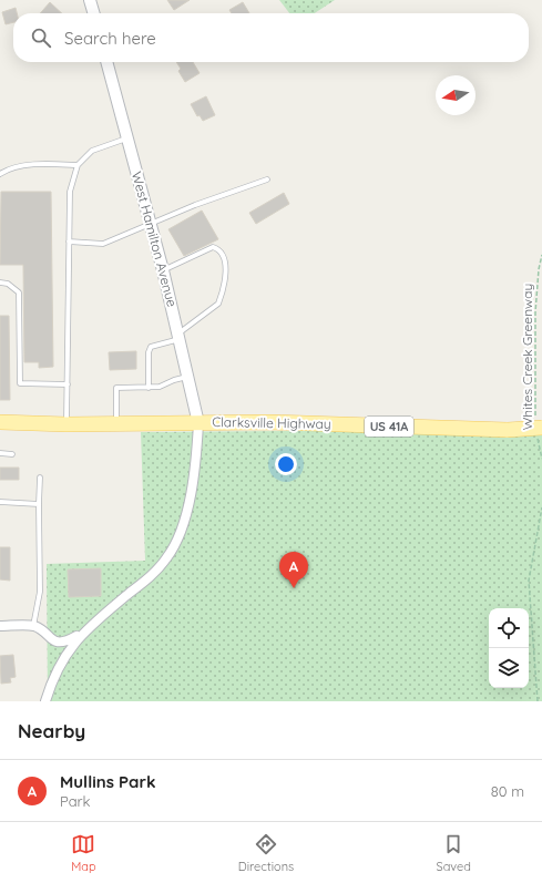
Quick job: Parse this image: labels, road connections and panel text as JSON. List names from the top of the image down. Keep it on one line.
{"streets":{"main road":["Clarksville Highway","US 41A"],"street":["West Hamilton Avenue"],"path":["Whites Creek Greenway"]},"crossings":[["West Hamilton Avenue","Clarksville Highway"],["Whites Creek Greenway","Clarksville Highway"]],"north":"left","page":{"search":"Search here","pins":"A","heading":"Nearby","list":[{"mark":"A","name":"Mullins Park","note":"Park","value":"80 m"}],"nav":["Map","Directions","Saved"]}}
